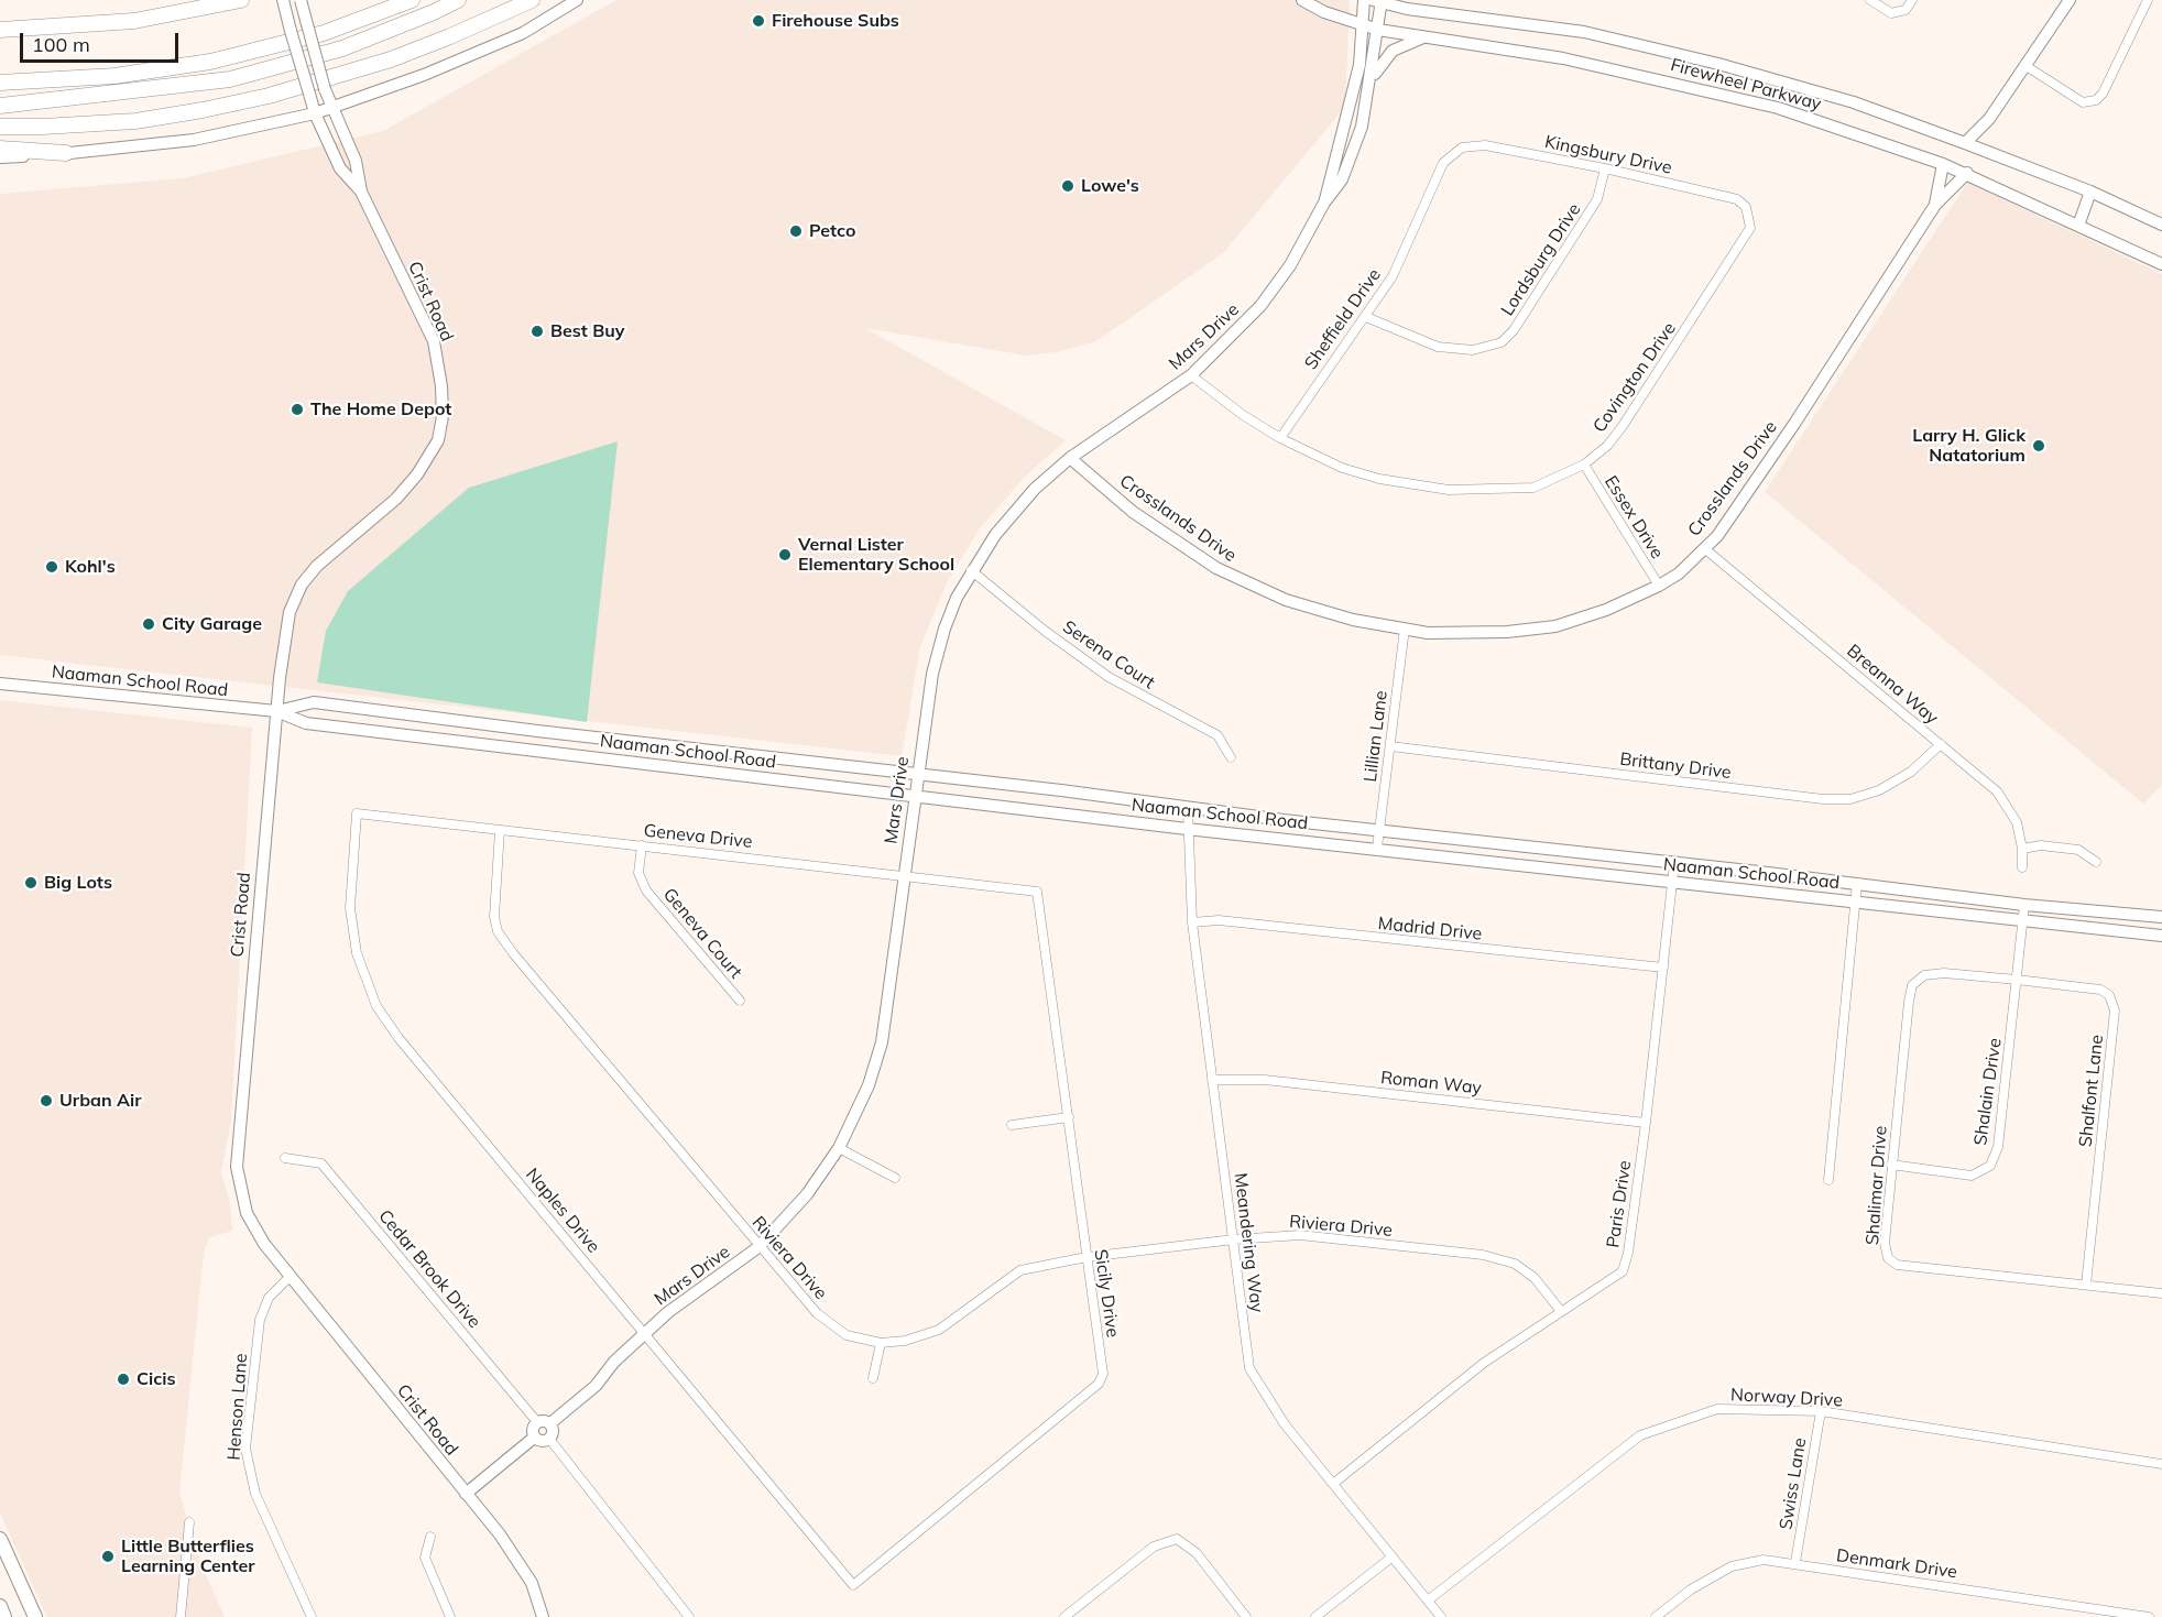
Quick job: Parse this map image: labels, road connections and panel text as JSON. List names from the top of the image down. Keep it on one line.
{"streets":{"main road":["Firewheel Parkway","Crist Road","Mars Drive","Crosslands Drive","Naaman School Road"],"street":["Kingsbury Drive","Lordsburg Drive","Sheffield Drive","Covington Drive","Essex Drive","Serena Court","Breanna Way","Lillian Lane","Brittany Drive","Geneva Drive","Madrid Drive","Geneva Court","Roman Way","Shalfont Lane","Shalain Drive","Shalimar Drive","Paris Drive","Naples Drive","Riviera Drive","Meandering Way","Cedar Brook Drive","Sicily Drive","Norway Drive","Henson Lane","Swiss Lane","Denmark Drive"]},"crossings":[["Firewheel Parkway","Mars Drive"],["Firewheel Parkway","Crosslands Drive"],["Kingsbury Drive","Lordsburg Drive"],["Kingsbury Drive","Sheffield Drive"],["Kingsbury Drive","Covington Drive"],["Lordsburg Drive","Sheffield Drive"],["Crist Road","Naaman School Road"],["Crist Road","Henson Lane"],["Sheffield Drive","Covington Drive"],["Mars Drive","Covington Drive"],["Mars Drive","Crosslands Drive"],["Mars Drive","Serena Court"],["Mars Drive","Naaman School Road"],["Mars Drive","Geneva Drive"],["Mars Drive","Naples Drive"],["Mars Drive","Riviera Drive"],["Mars Drive","Cedar Brook Drive"],["Covington Drive","Essex Drive"],["Crosslands Drive","Essex Drive"],["Crosslands Drive","Breanna Way"],["Crosslands Drive","Lillian Lane"],["Naaman School Road","Lillian Lane"],["Naaman School Road","Shalain Drive"],["Naaman School Road","Paris Drive"],["Naaman School Road","Meandering Way"],["Breanna Way","Brittany Drive"],["Lillian Lane","Brittany Drive"],["Geneva Drive","Geneva Court"],["Geneva Drive","Naples Drive"],["Geneva Drive","Riviera Drive"],["Geneva Drive","Sicily Drive"],["Madrid Drive","Paris Drive"],["Madrid Drive","Meandering Way"],["Roman Way","Paris Drive"],["Roman Way","Meandering Way"],["Shalfont Lane","Shalain Drive"],["Shalfont Lane","Shalimar Drive"],["Shalain Drive","Shalimar Drive"],["Paris Drive","Riviera Drive"],["Paris Drive","Meandering Way"],["Naples Drive","Sicily Drive"],["Riviera Drive","Meandering Way"],["Riviera Drive","Sicily Drive"],["Meandering Way","Norway Drive"],["Norway Drive","Swiss Lane"],["Swiss Lane","Denmark Drive"]],"places":["Firehouse Subs","Lowe's","Petco","Best Buy","The Home Depot","Larry H. Glick Natatorium","Vernal Lister Elementary School","Kohl's","City Garage","Big Lots","Urban Air","Cicis","Little Butterflies Learning Center"],"scale_bar":"100 m"}
